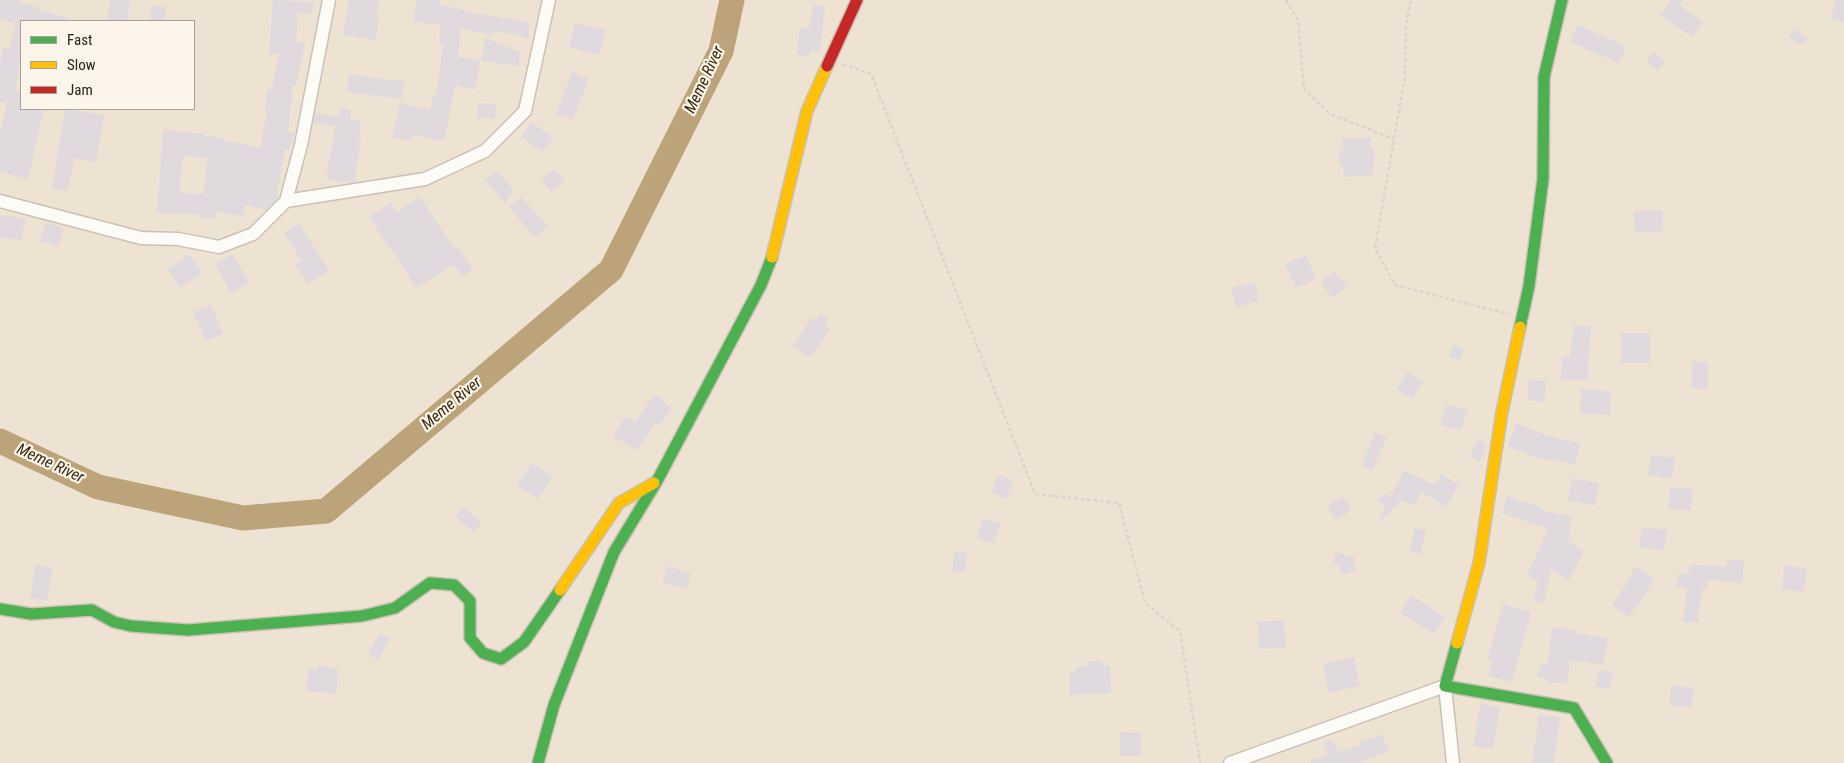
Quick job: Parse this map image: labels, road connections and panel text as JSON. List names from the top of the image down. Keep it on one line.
{"water":["Meme River"],"legend":["Fast","Slow","Jam"]}
